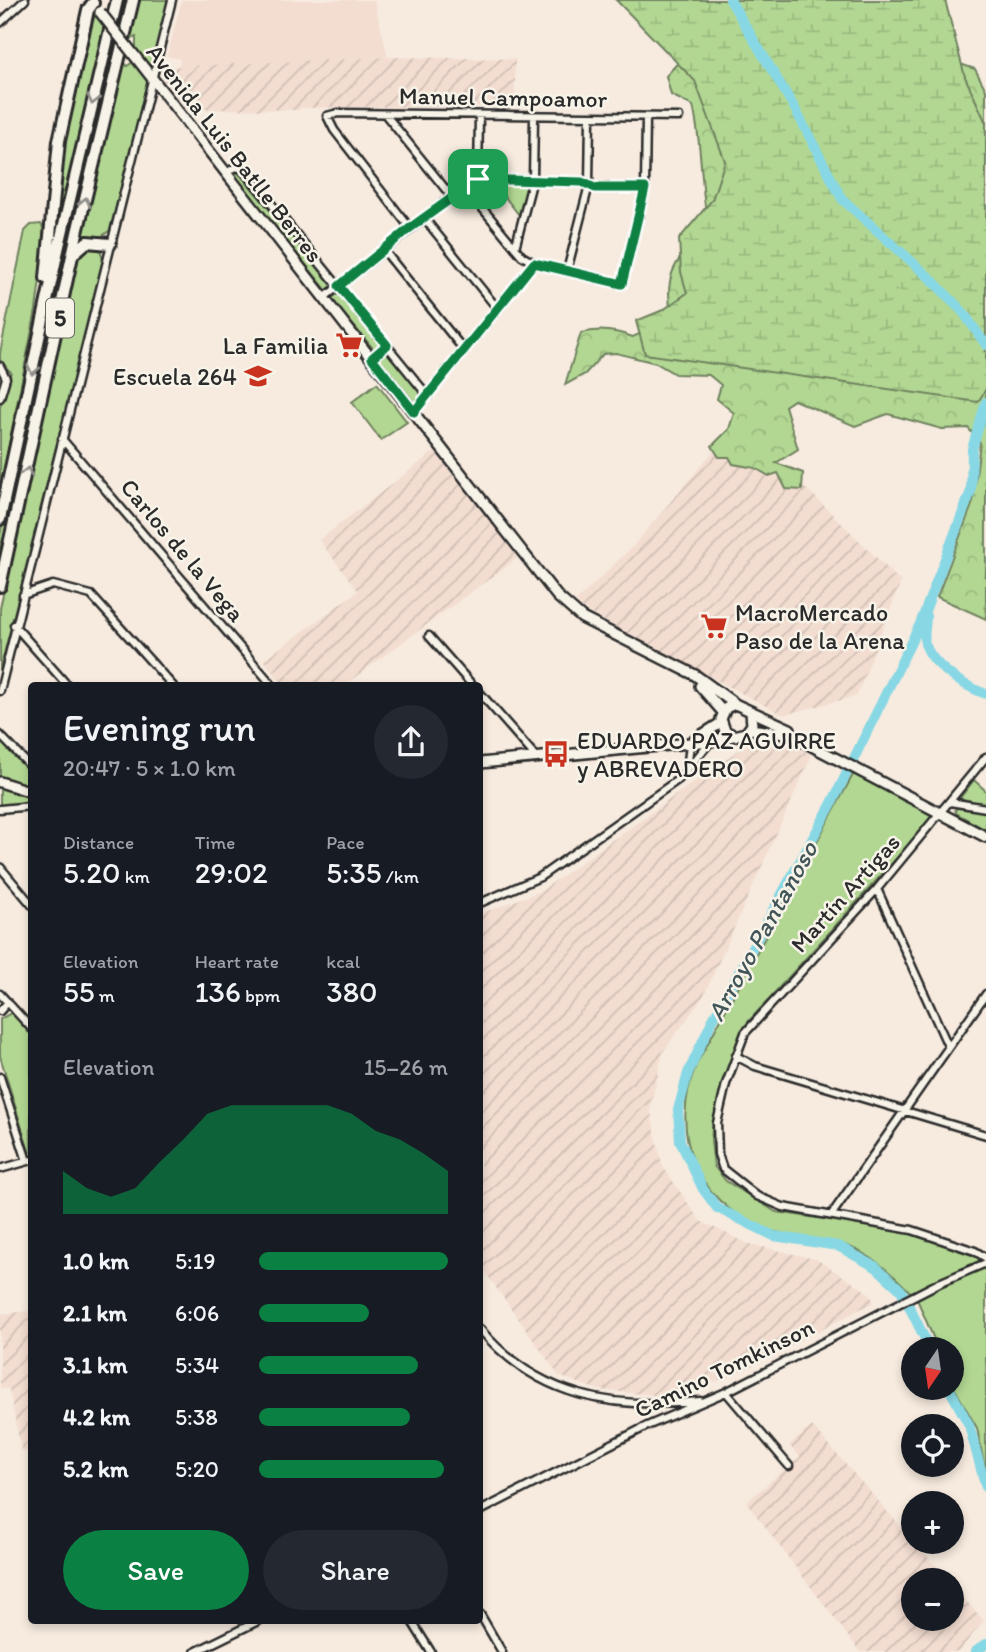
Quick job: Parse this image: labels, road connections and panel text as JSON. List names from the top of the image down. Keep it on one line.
{"streets":{"highway":["5"],"main road":["Avenida Luis Batlle Berres"],"street":["Manuel Campoamor","Carlos de la Vega","Martín Artigas","Camino Tomkinson"]},"crossings":[["Martín Artigas","Camino Tomkinson"]],"water":["Arroyo Pantanoso"],"places":{"supermarket":["La Familia","MacroMercado Paso de la Arena"],"school or university":["Escuela 264"],"bus stop":["EDUARDO PAZ AGUIRRE y ABREVADERO"]},"north":"bottom","page":{"heading":["Evening run","20:47 · 5 × 1.0 km"],"stats":[["Distance","5.20 km"],["Time","29:02"],["Pace","5:35 /km"],["Elevation","55 m"],["Heart rate","136 bpm"],["kcal","380"]],"chart":["Elevation","15–26 m"],"list":[{"name":"1.0 km","note":"5:19"},{"name":"2.1 km","note":"6:06"},{"name":"3.1 km","note":"5:34"},{"name":"4.2 km","note":"5:38"},{"name":"5.2 km","note":"5:20"}],"map_buttons":["+","−"],"buttons":["Save","Share"]}}
